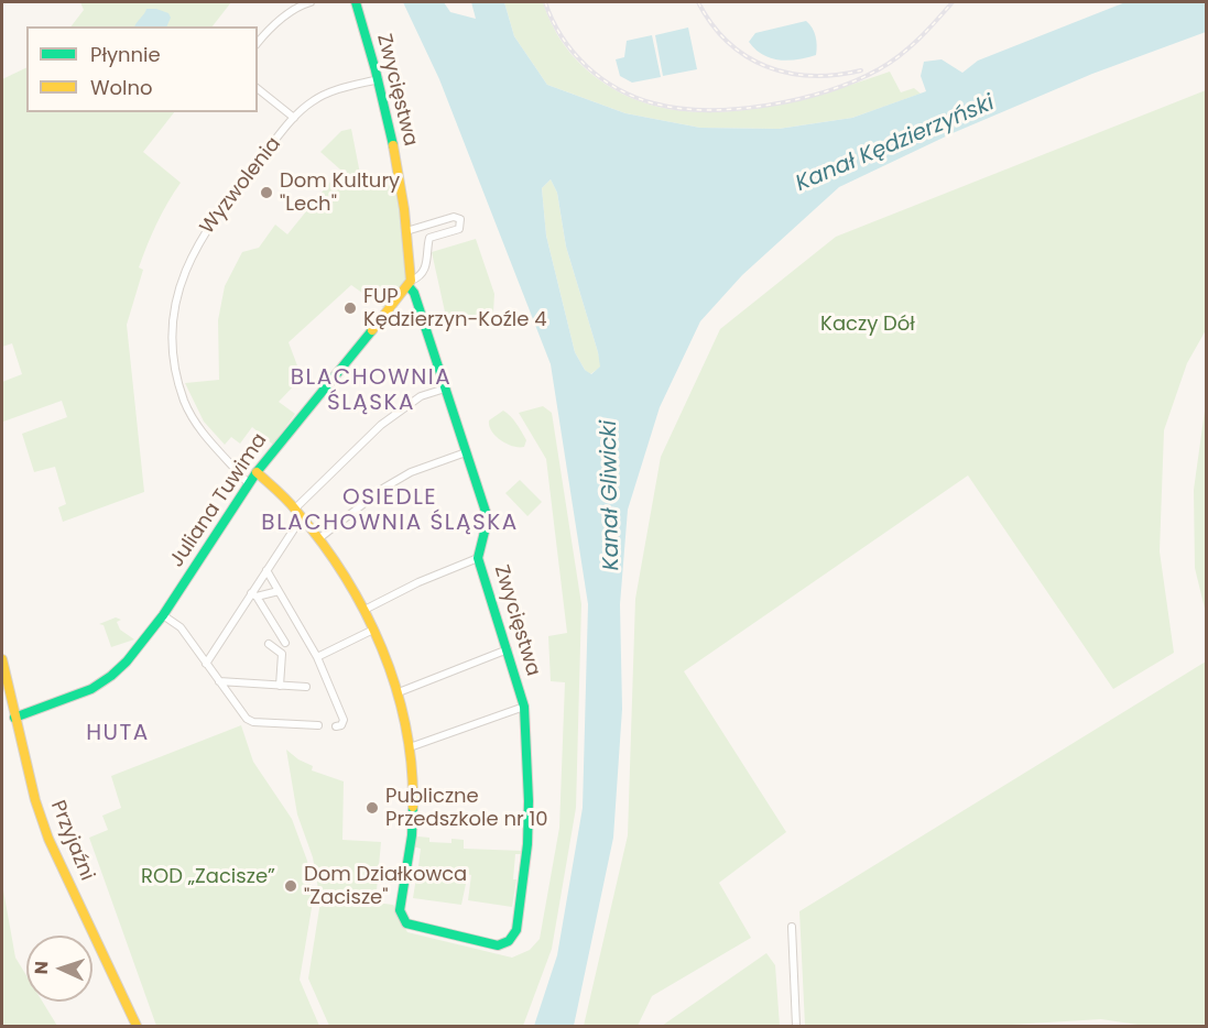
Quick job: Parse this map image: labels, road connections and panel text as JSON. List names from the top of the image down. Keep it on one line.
{"streets":{"street":["Zwycięstwa","Wyzwolenia","Juliana Tuwima","Przyjaźni"]},"crossings":[["Zwycięstwa","Wyzwolenia"],["Zwycięstwa","Juliana Tuwima"],["Wyzwolenia","Juliana Tuwima"],["Juliana Tuwima","Przyjaźni"]],"districts":["BLACHOWNIA ŚLĄSKA","OSIEDLE BLACHOWNIA ŚLĄSKA","HUTA"],"water":["Kanał Kędzierzyński","Kanał Gliwicki"],"parks":["Kaczy Dół","ROD „Zacisze”"],"places":["Dom Kultury \"Lech\"","FUP Kędzierzyn-Koźle 4","Publiczne Przedszkole nr 10","Dom Działkowca \"Zacisze\""],"legend":["Płynnie","Wolno"],"north":"left"}
